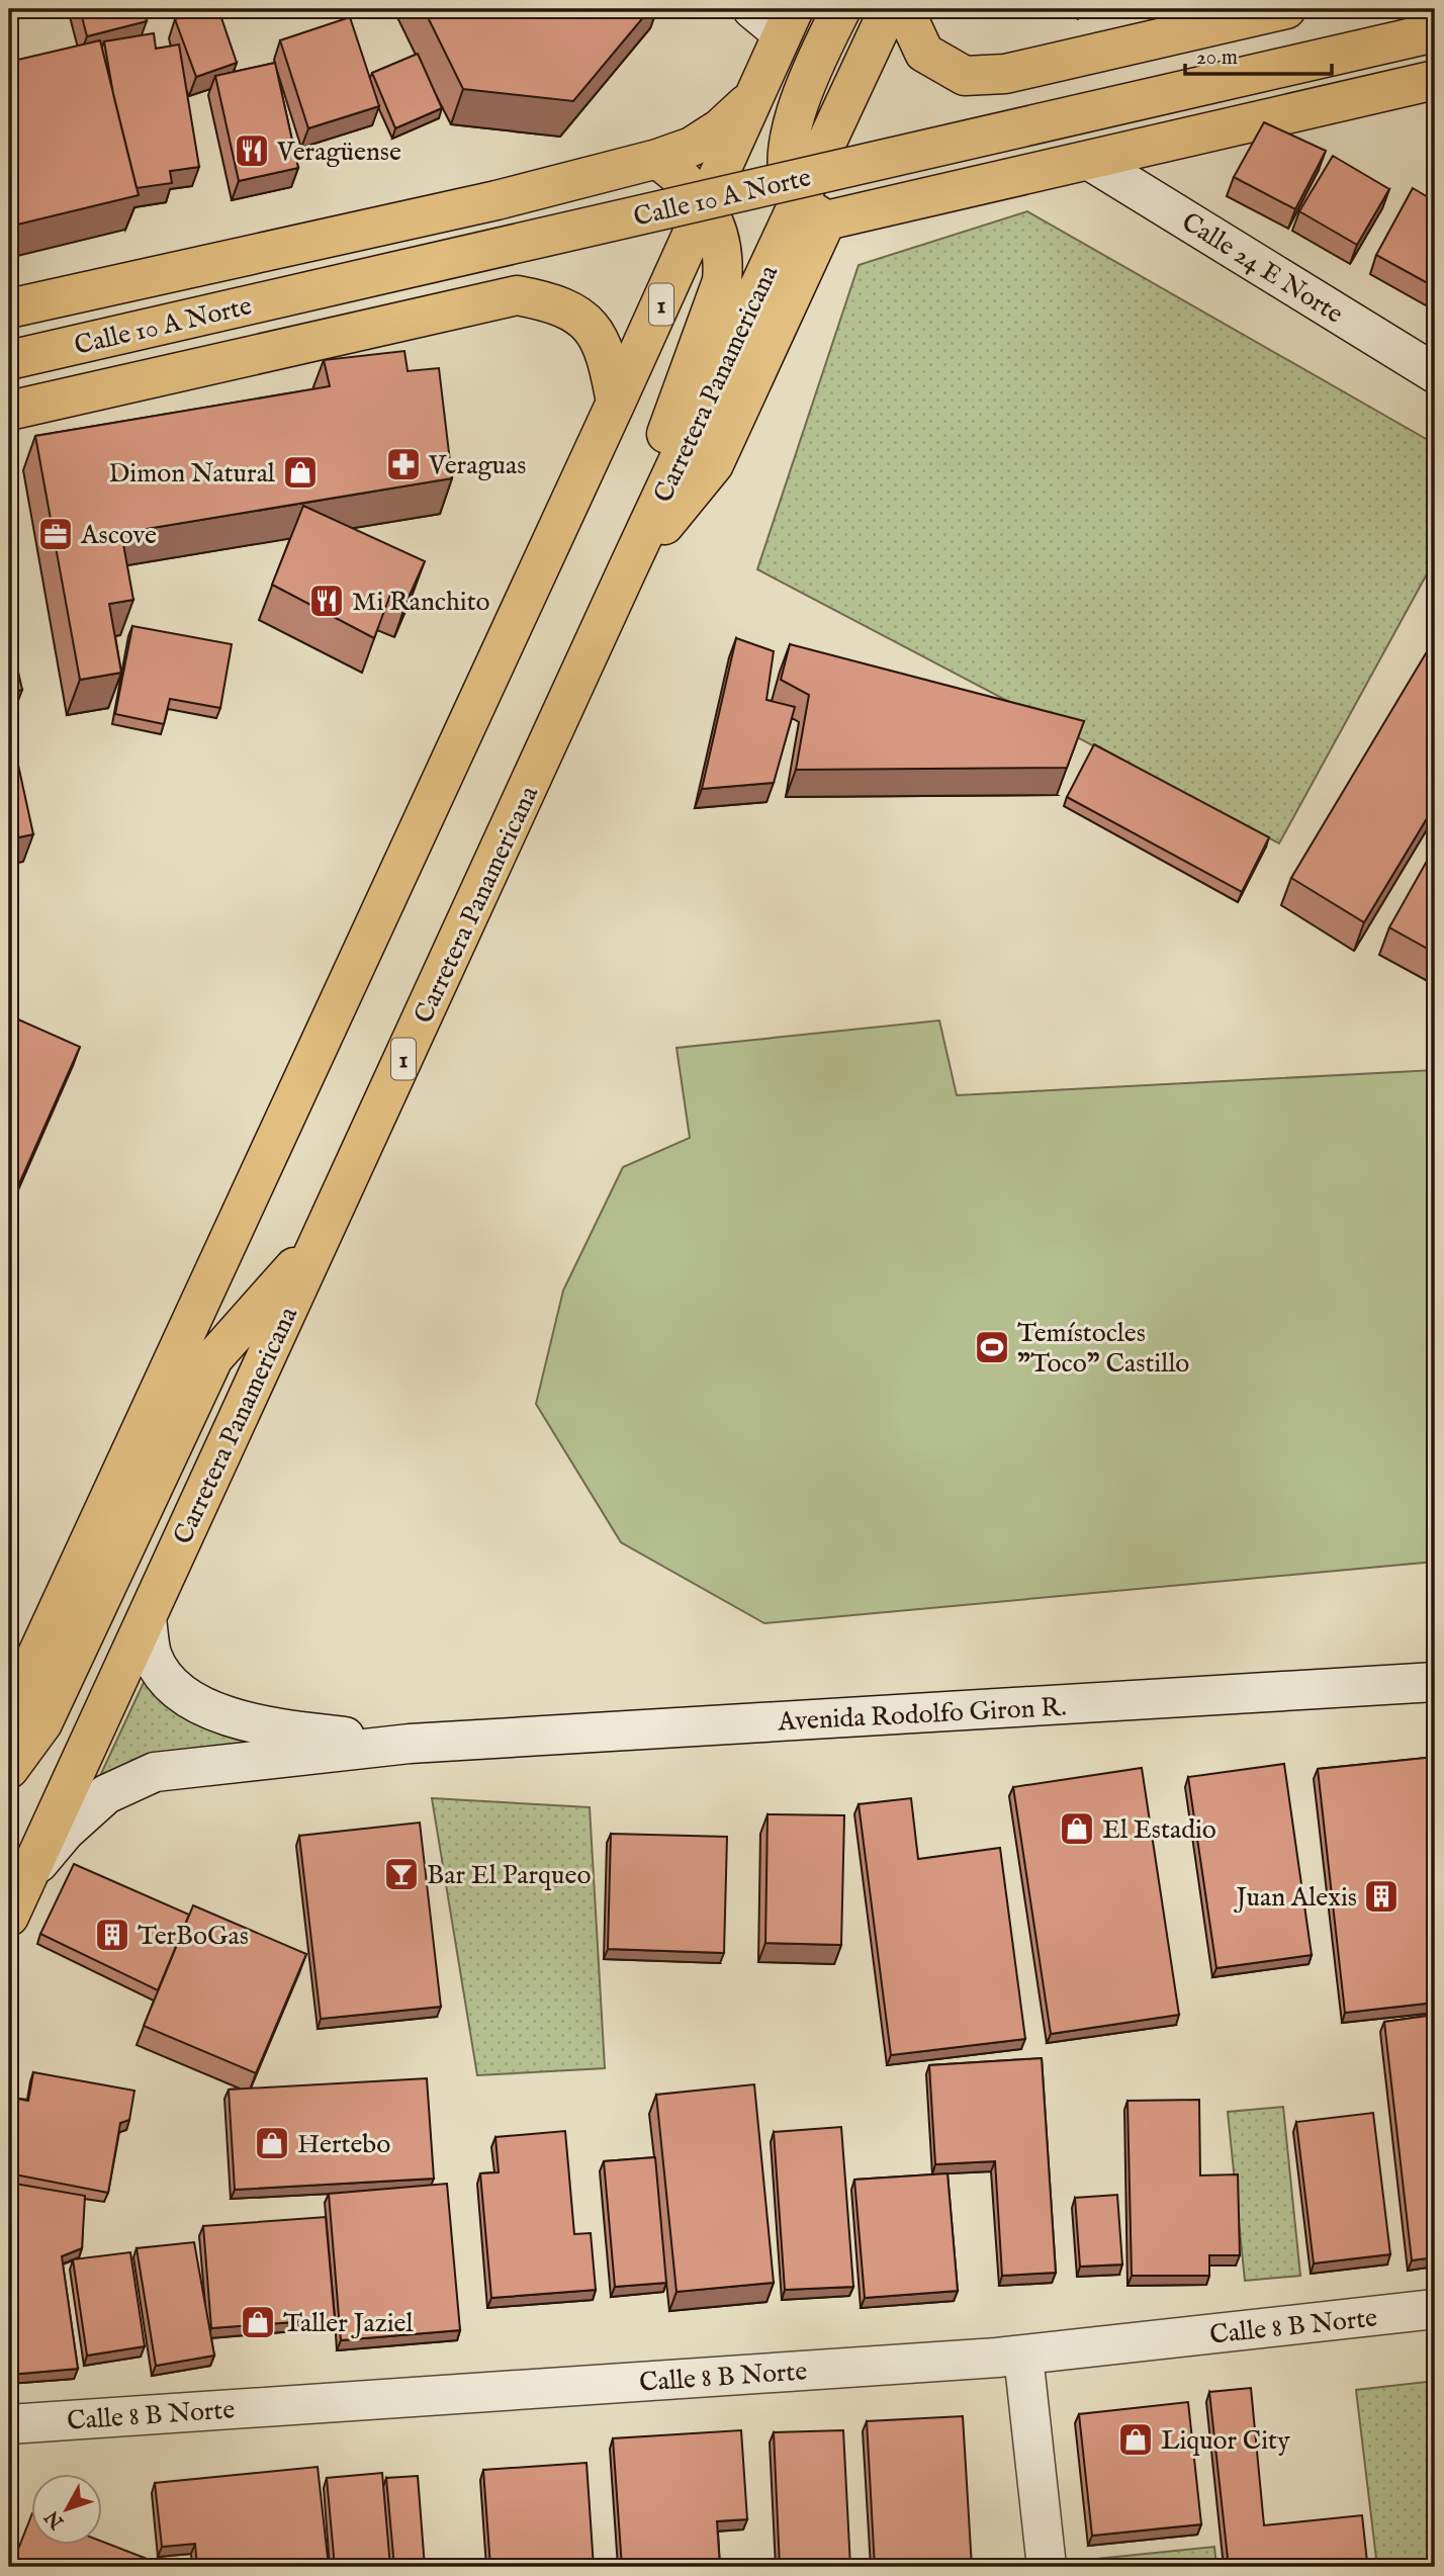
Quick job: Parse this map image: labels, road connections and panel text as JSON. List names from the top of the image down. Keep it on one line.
{"streets":{"main road":["Calle 10 A Norte","1","Carretera Panamericana"],"street":["Calle 24 E Norte","Avenida Rodolfo Giron R.","Calle 8 B Norte"]},"crossings":[["Carretera Panamericana","Avenida Rodolfo Giron R."]],"places":{"restaurant":["Veragüense","Mi Ranchito"],"pharmacy":["Veraguas"],"shop":["Dimon Natural","El Estadio","Hertebo","Taller Jaziel","Liquor City"],"office":["Ascove"],"sports":["Temístocles \"Toco\" Castillo"],"bar":["Bar El Parqueo"],"building":["Juan Alexis","TerBoGas"]},"scale_bar":"20 m","north":"bottom left"}
